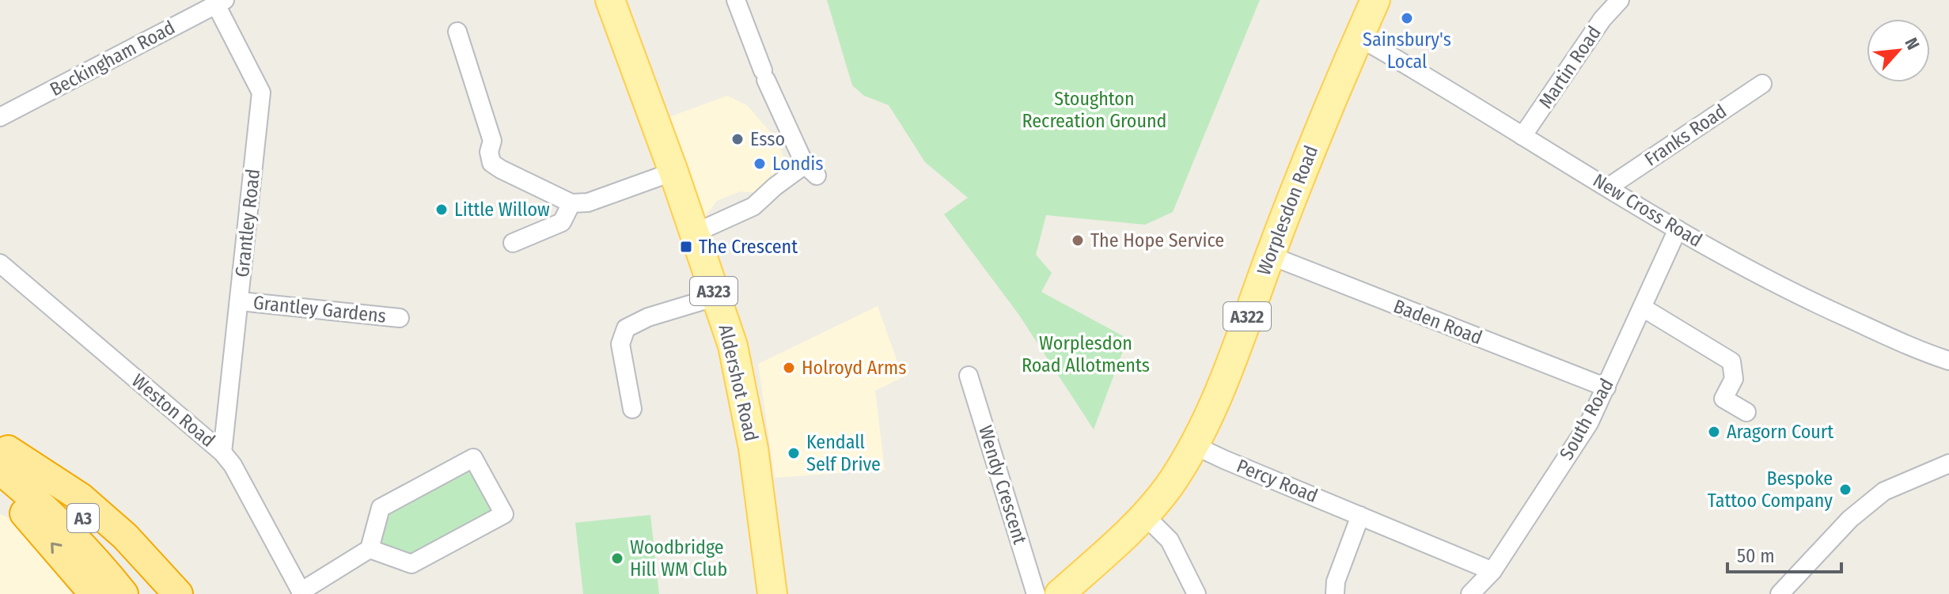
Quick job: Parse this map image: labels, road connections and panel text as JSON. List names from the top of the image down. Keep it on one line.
{"streets":{"highway":["A3"],"main road":["Worplesdon Road","A323","A322","Aldershot Road"],"street":["Beckingham Road","Martin Road","Franks Road","New Cross Road","Grantley Road","Grantley Gardens","Baden Road","Weston Road","South Road","Percy Road","Wendy Crescent"]},"crossings":[["Beckingham Road","Grantley Road"],["Martin Road","New Cross Road"],["Franks Road","New Cross Road"],["Worplesdon Road","New Cross Road"],["Worplesdon Road","Baden Road"],["Worplesdon Road","Percy Road"],["New Cross Road","South Road"],["Grantley Road","Grantley Gardens"],["Grantley Road","Weston Road"],["Baden Road","South Road"],["South Road","Percy Road"]],"parks":["Stoughton Recreation Ground","Worplesdon Road Allotments"],"places":{"other":["Sainsbury's Local","Esso","Londis","Little Willow","The Hope Service","Holroyd Arms","Aragorn Court","Kendall Self Drive","Bespoke Tattoo Company","Woodbridge Hill WM Club"],"transit":["The Crescent"]},"scale_bar":"50 m","north":"top right"}
